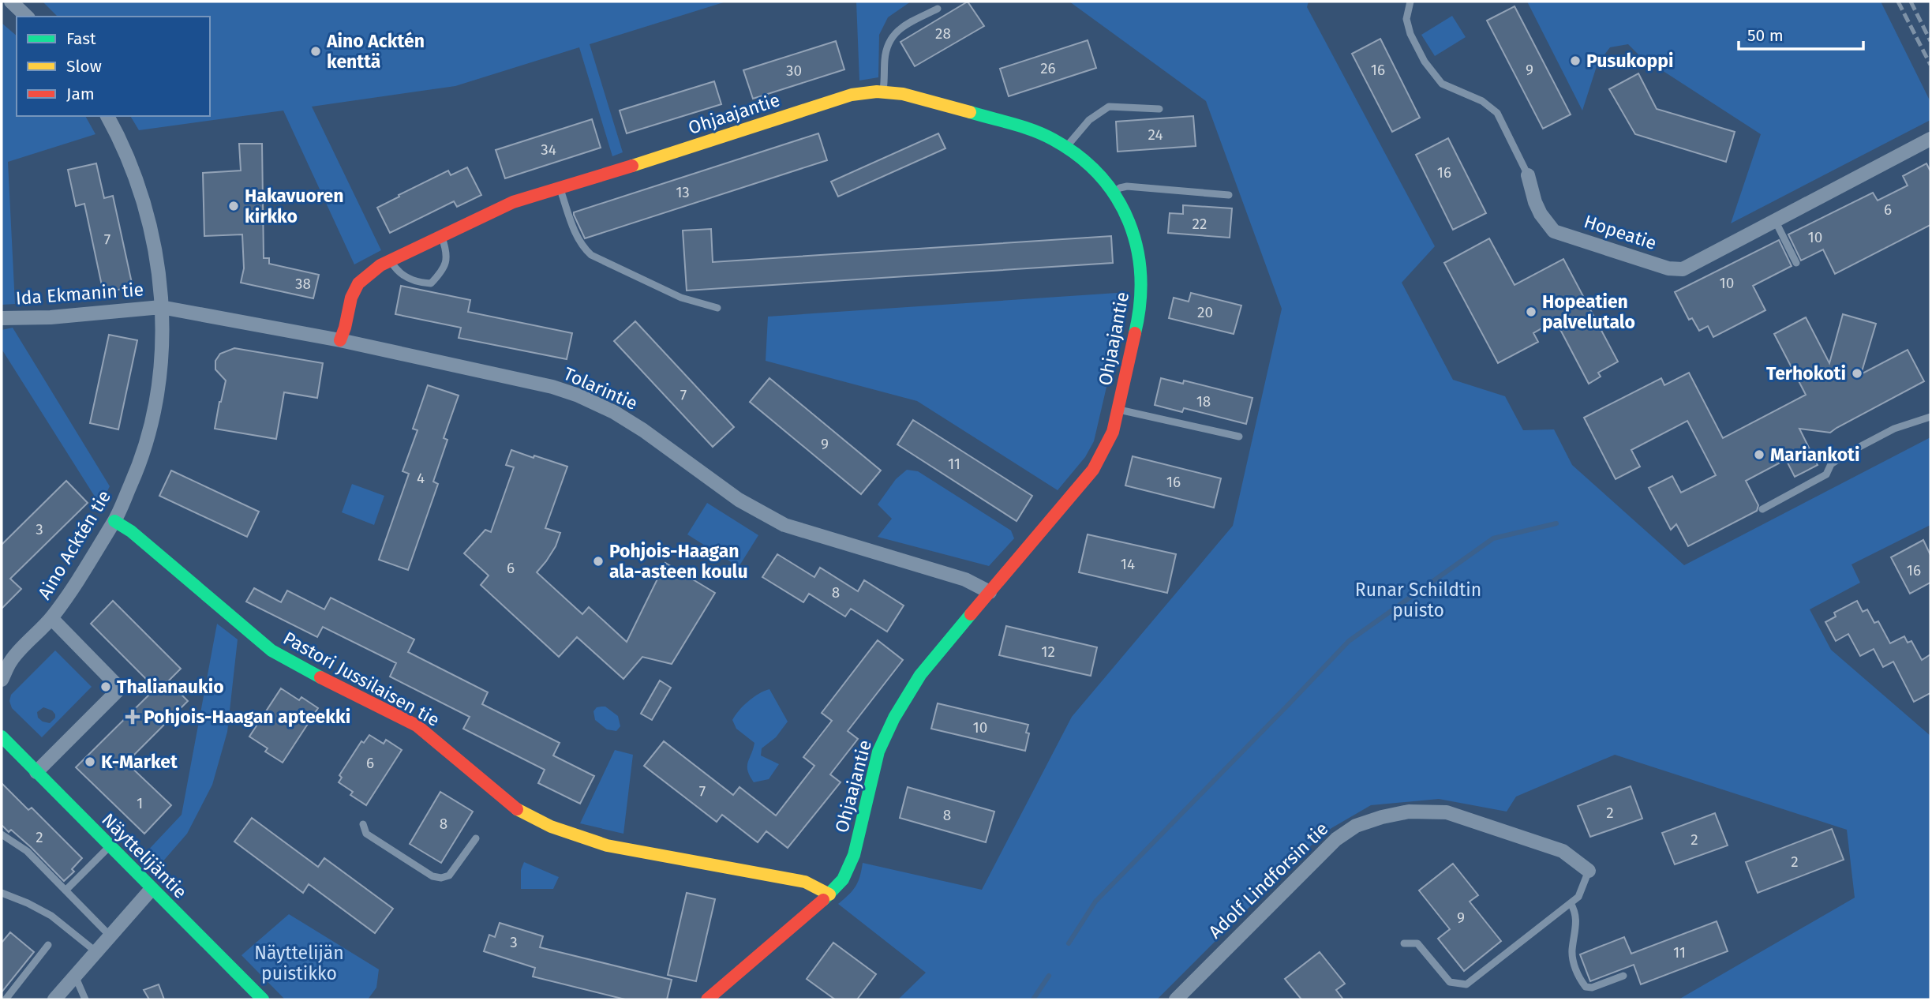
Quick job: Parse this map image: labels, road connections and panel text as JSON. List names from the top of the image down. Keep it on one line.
{"streets":{"street":["Ohjaajantie","Hopeatie","Ida Ekmanin tie","Tolarintie","Aino Acktén tie","Pastori Jussilaisen tie","Näyttelijäntie","Adolf Lindforsin tie"]},"crossings":[["Ohjaajantie","Tolarintie"],["Ohjaajantie","Pastori Jussilaisen tie"],["Ida Ekmanin tie","Tolarintie"],["Ida Ekmanin tie","Aino Acktén tie"],["Tolarintie","Aino Acktén tie"],["Aino Acktén tie","Pastori Jussilaisen tie"]],"parks":["Runar Schildtin puisto","Näyttelijän puistikko"],"places":{"other":["Aino Acktén kenttä","Pusukoppi","Hakavuoren kirkko","Hopeatien palvelutalo","Terhokoti","Mariankoti","Pohjois-Haagan ala-asteen koulu","Thalianaukio","K-Market"],"health":["Pohjois-Haagan apteekki"]},"house_numbers":["28","26","16","9","30","24","34","16","13","6","22","10","7","10","38","20","7","18","9","11","4","16","3","14","6","16","8","12","10","6","7","1","2","8","8","2","2","2","9","3","11"],"legend":["Fast","Slow","Jam"],"scale_bar":"50 m"}
